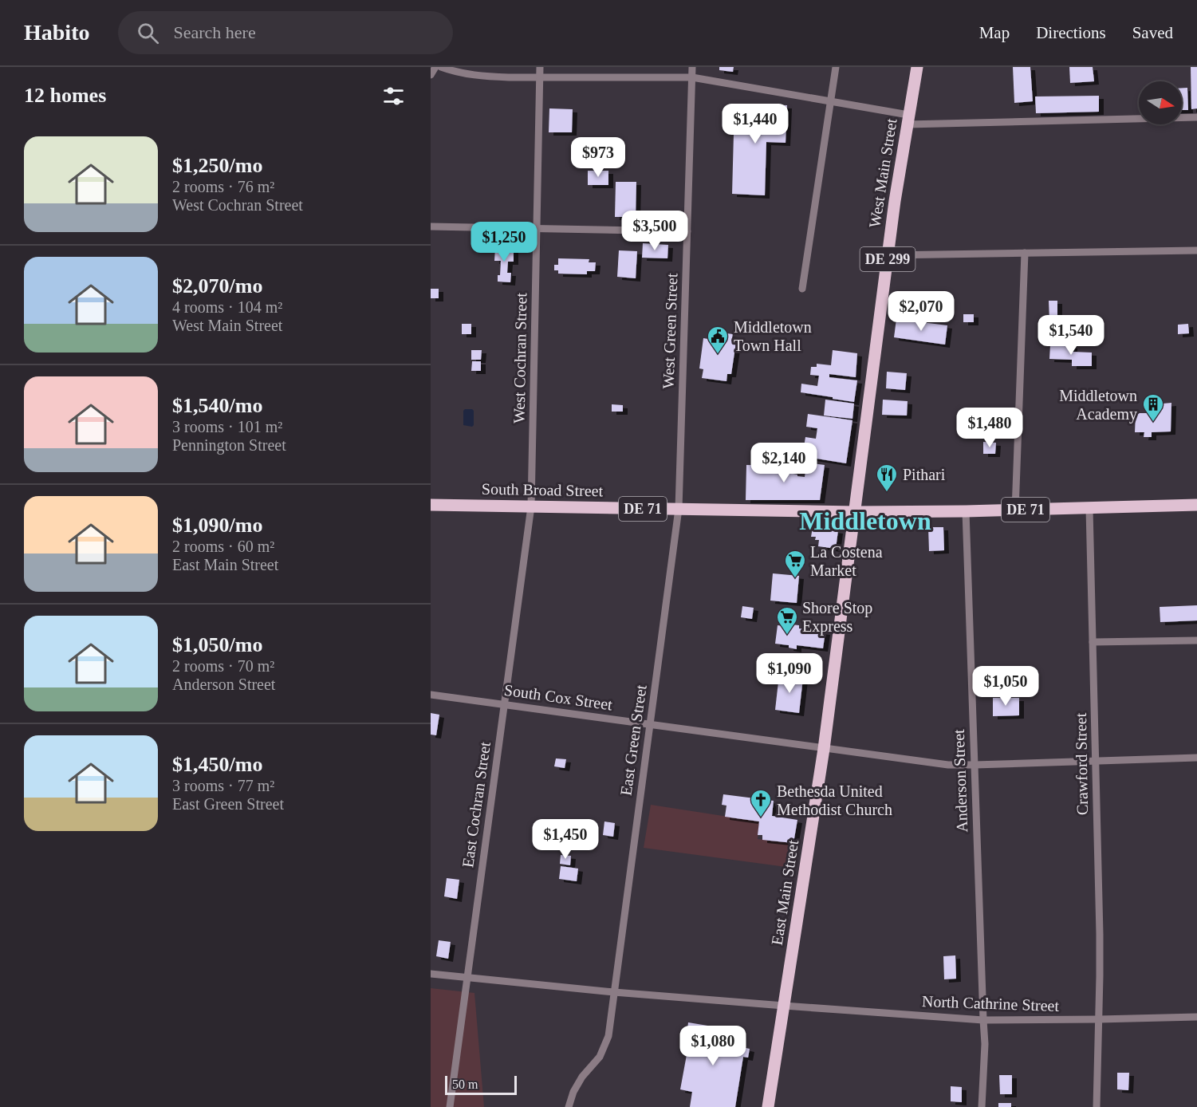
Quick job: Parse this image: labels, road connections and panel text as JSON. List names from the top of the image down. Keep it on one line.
{"streets":{"main road":["West Main Street","DE 299","South Broad Street","DE 71","East Main Street"],"street":["West Green Street","West Cochran Street","South Cox Street","East Green Street","Crawford Street","Anderson Street","East Cochran Street","North Cathrine Street"]},"crossings":[["West Main Street","South Broad Street"],["West Main Street","DE 71"],["West Main Street","East Main Street"],["West Green Street","South Broad Street"],["West Green Street","East Green Street"],["West Cochran Street","South Broad Street"],["West Cochran Street","East Cochran Street"],["South Broad Street","DE 71"],["South Broad Street","East Green Street"],["South Broad Street","East Cochran Street"],["South Broad Street","East Main Street"],["DE 71","Crawford Street"],["DE 71","Anderson Street"],["DE 71","East Main Street"],["South Cox Street","East Green Street"],["South Cox Street","Crawford Street"],["South Cox Street","Anderson Street"],["South Cox Street","East Cochran Street"],["South Cox Street","East Main Street"],["East Green Street","North Cathrine Street"],["Crawford Street","North Cathrine Street"],["Anderson Street","North Cathrine Street"],["East Cochran Street","North Cathrine Street"],["East Main Street","North Cathrine Street"]],"districts":["Middletown"],"places":{"public building":["Middletown Town Hall"],"building":["Middletown Academy"],"restaurant":["Pithari"],"supermarket":["La Costena Market","Shore Stop Express"],"church":["Bethesda United Methodist Church"]},"scale_bar":"50 m","north":"right","page":{"header":"Habito","search":"Search here","nav":["Map","Directions","Saved"],"heading":"12 homes","price":["$1,440","$973","$3,500","$1,250","$2,070","$1,540","$1,480","$2,140","$1,090","$1,050","$1,450","$1,080"],"list":[{"name":"$1,250/mo","note":"2 rooms · 76 m² · West Cochran Street"},{"name":"$2,070/mo","note":"4 rooms · 104 m² · West Main Street"},{"name":"$1,540/mo","note":"3 rooms · 101 m² · Pennington Street"},{"name":"$1,090/mo","note":"2 rooms · 60 m² · East Main Street"},{"name":"$1,050/mo","note":"2 rooms · 70 m² · Anderson Street"},{"name":"$1,450/mo","note":"3 rooms · 77 m² · East Green Street"}],"scale":"50 m"}}
